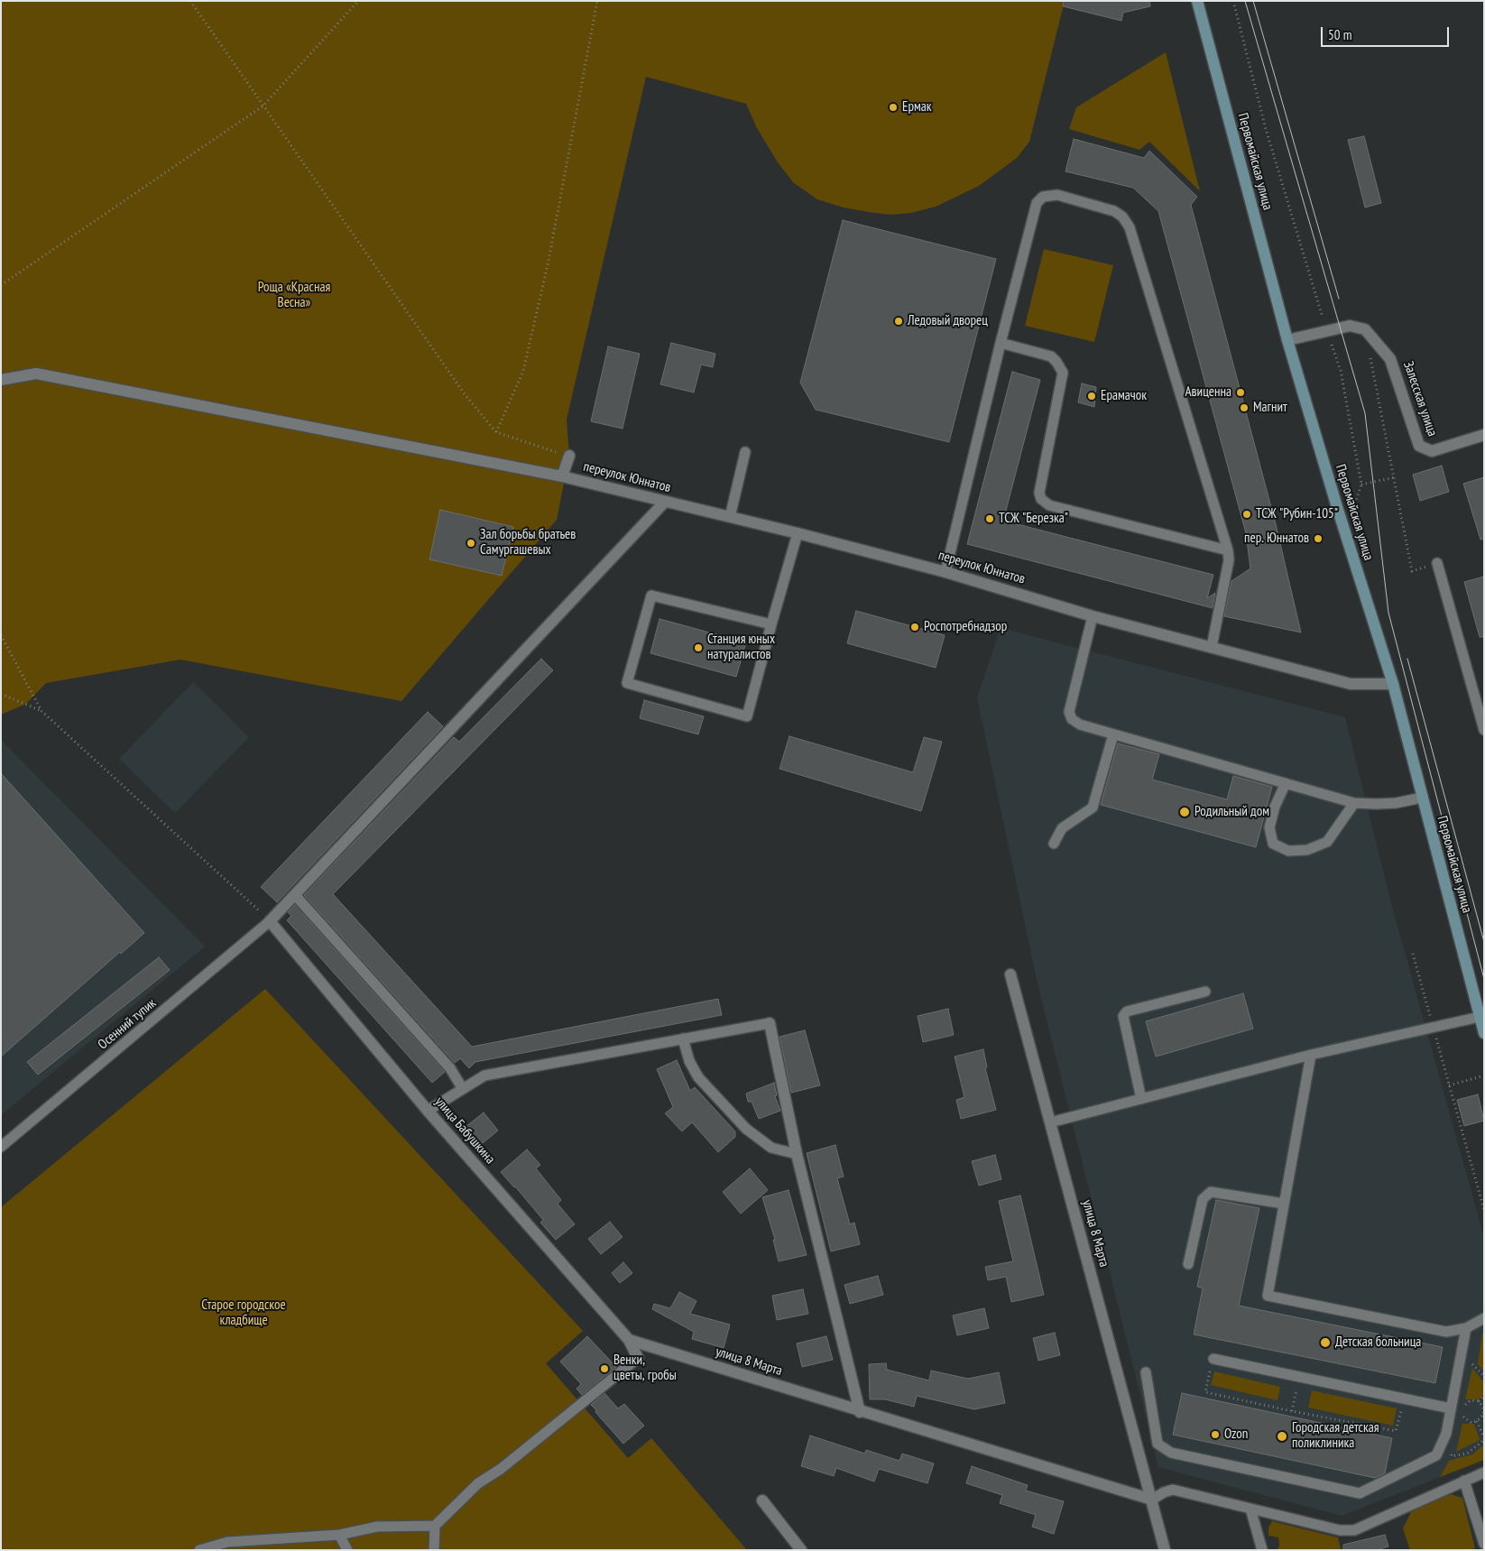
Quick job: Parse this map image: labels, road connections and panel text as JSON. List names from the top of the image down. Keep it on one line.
{"streets":{"main road":["Первомайская улица"],"street":["Залесская улица","переулок Юннатов","улица Бабушкина","улица 8 Марта"],"lane":["Осенний тупик"]},"crossings":[["Первомайская улица","Залесская улица"],["Первомайская улица","переулок Юннатов"],["Осенний тупик","улица Бабушкина"],["улица Бабушкина","улица 8 Марта"]],"parks":["Роща «Красная Весна»","Старое городское кладбище"],"places":["Ермак","Ледовый дворец","Авиценна","Ерамачок","Магнит","ТСЖ \"Рубин-105\"","ТСЖ \"Березка\"","пер. Юннатов","Зал борьбы братьев Самургашевых","Роспотребнадзор","Станция юных натуралистов","Родильный дом","Детская больница","Венки, цветы, гробы","Ozon","Городская детская поликлиника"],"scale_bar":"50 m"}
